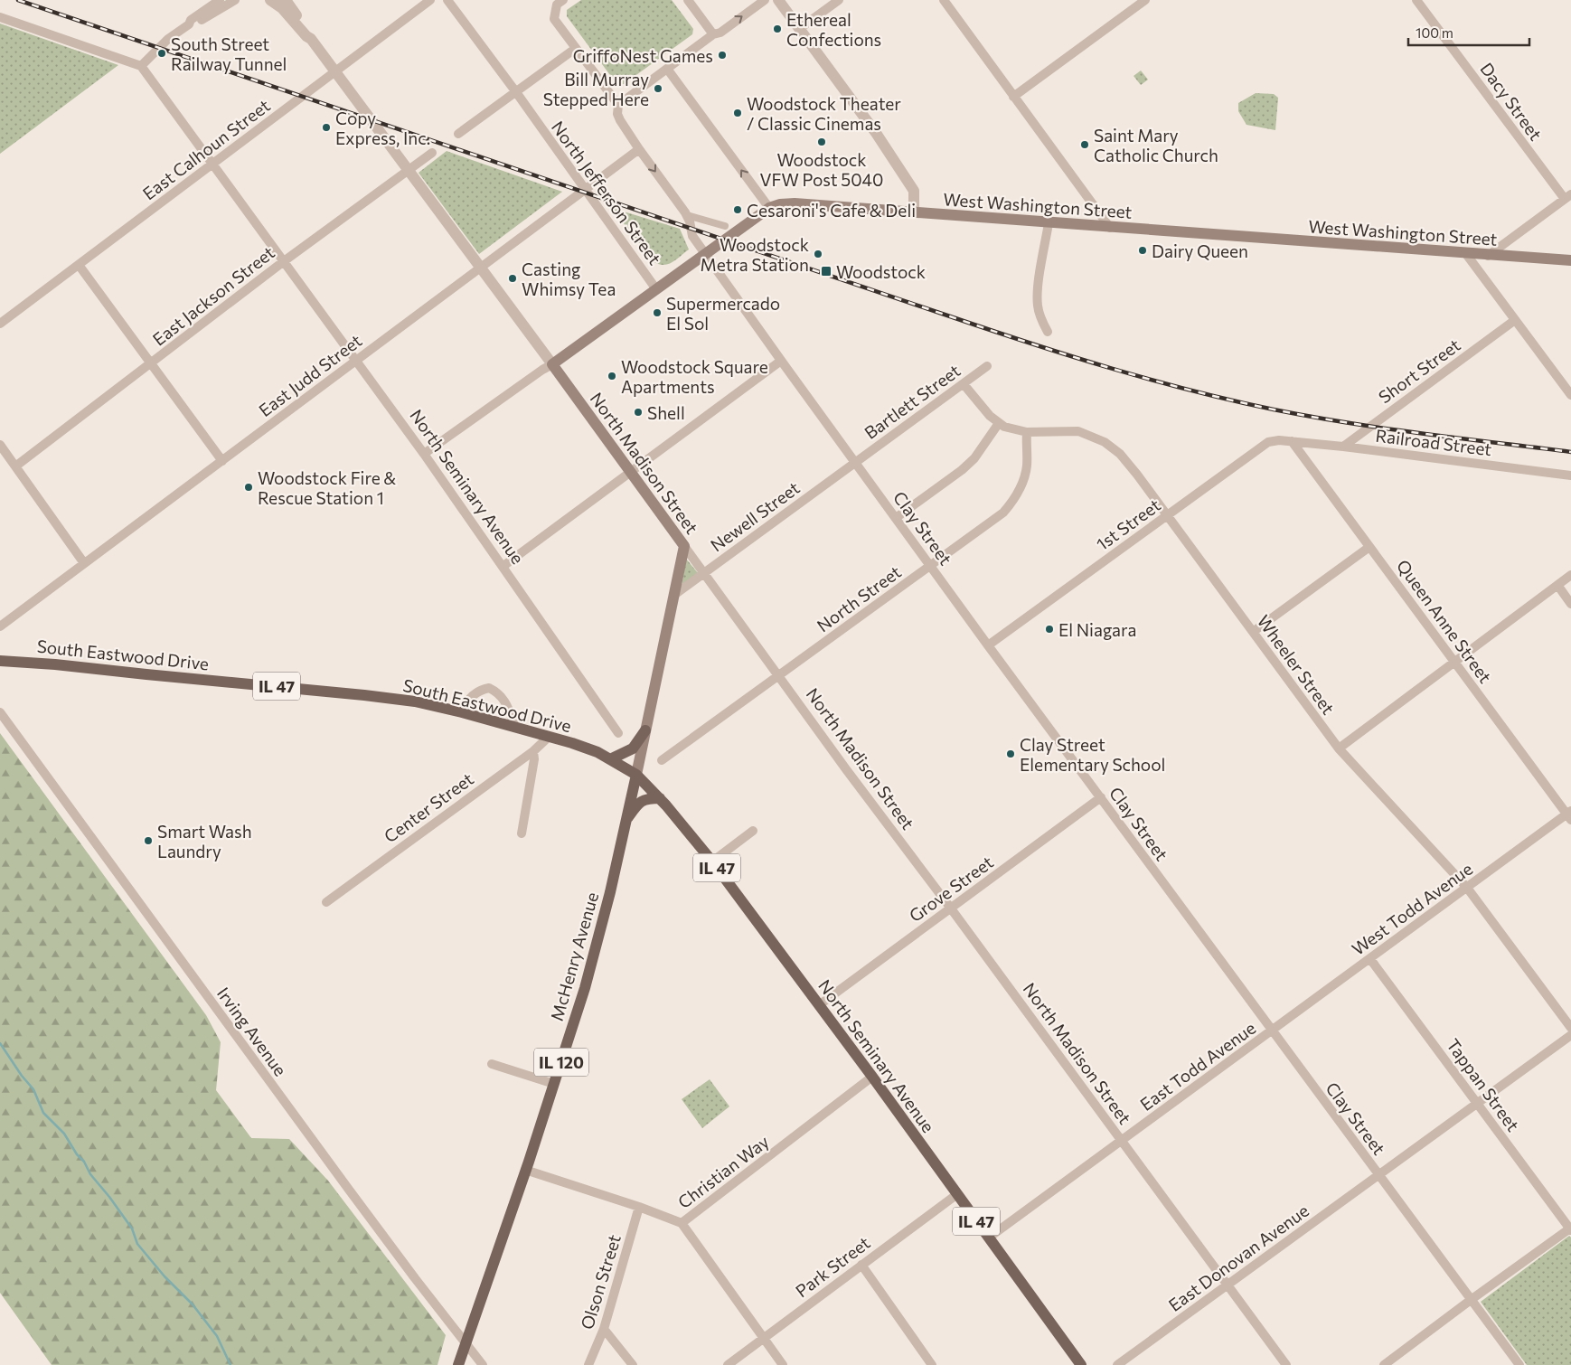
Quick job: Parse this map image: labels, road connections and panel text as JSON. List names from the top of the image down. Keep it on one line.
{"streets":{"main road":["West Washington Street","North Madison Street","North Seminary Avenue","South Eastwood Drive","IL 47","McHenry Avenue","IL 120"],"street":["Dacy Street","East Calhoun Street","North Jefferson Street","East Jackson Street","Short Street","East Judd Street","Bartlett Street","Railroad Street","Newell Street","1st Street","Clay Street","North Street","Queen Anne Street","Wheeler Street","Center Street","Grove Street","West Todd Avenue","Irving Avenue","East Todd Avenue","Tappan Street","Christian Way","East Donovan Avenue","Park Street","Olson Street"]},"crossings":[["East Calhoun Street","North Madison Street"],["East Calhoun Street","North Seminary Avenue"],["North Jefferson Street","West Washington Street"],["North Jefferson Street","East Judd Street"],["West Washington Street","North Madison Street"],["West Washington Street","Clay Street"],["East Jackson Street","North Madison Street"],["East Jackson Street","North Seminary Avenue"],["Short Street","Railroad Street"],["East Judd Street","North Madison Street"],["East Judd Street","North Seminary Avenue"],["Bartlett Street","Newell Street"],["Bartlett Street","Clay Street"],["Bartlett Street","Wheeler Street"],["Railroad Street","1st Street"],["Railroad Street","Queen Anne Street"],["North Madison Street","Newell Street"],["North Madison Street","North Street"],["North Madison Street","Grove Street"],["North Madison Street","McHenry Avenue"],["North Madison Street","East Todd Avenue"],["North Madison Street","East Donovan Avenue"],["North Seminary Avenue","South Eastwood Drive"],["North Seminary Avenue","Grove Street"],["North Seminary Avenue","McHenry Avenue"],["North Seminary Avenue","East Todd Avenue"],["North Seminary Avenue","Christian Way"],["North Seminary Avenue","Park Street"],["Newell Street","Clay Street"],["Newell Street","McHenry Avenue"],["1st Street","Clay Street"],["1st Street","Queen Anne Street"],["1st Street","Wheeler Street"],["Clay Street","North Street"],["Clay Street","Grove Street"],["Clay Street","West Todd Avenue"],["Clay Street","East Todd Avenue"],["Clay Street","East Donovan Avenue"],["North Street","Wheeler Street"],["Queen Anne Street","West Todd Avenue"],["South Eastwood Drive","Center Street"],["South Eastwood Drive","McHenry Avenue"],["Wheeler Street","West Todd Avenue"],["West Todd Avenue","East Todd Avenue"],["West Todd Avenue","Tappan Street"],["McHenry Avenue","Irving Avenue"],["McHenry Avenue","Christian Way"],["Tappan Street","East Donovan Avenue"],["Christian Way","Olson Street"]],"places":{"other":["Ethereal Confections","South Street Railway Tunnel","GriffoNest Games","Bill Murray Stepped Here","Woodstock Theater / Classic Cinemas","Copy Express, Inc.","Woodstock VFW Post 5040","Saint Mary Catholic Church","Cesaroni's Cafe & Deli","Dairy Queen","Woodstock Metra Station","Casting Whimsy Tea","Supermercado El Sol","Woodstock Square Apartments","Shell","Woodstock Fire & Rescue Station 1","El Niagara","Clay Street Elementary School","Smart Wash Laundry"],"transit":["Woodstock"]},"scale_bar":"100 m"}
